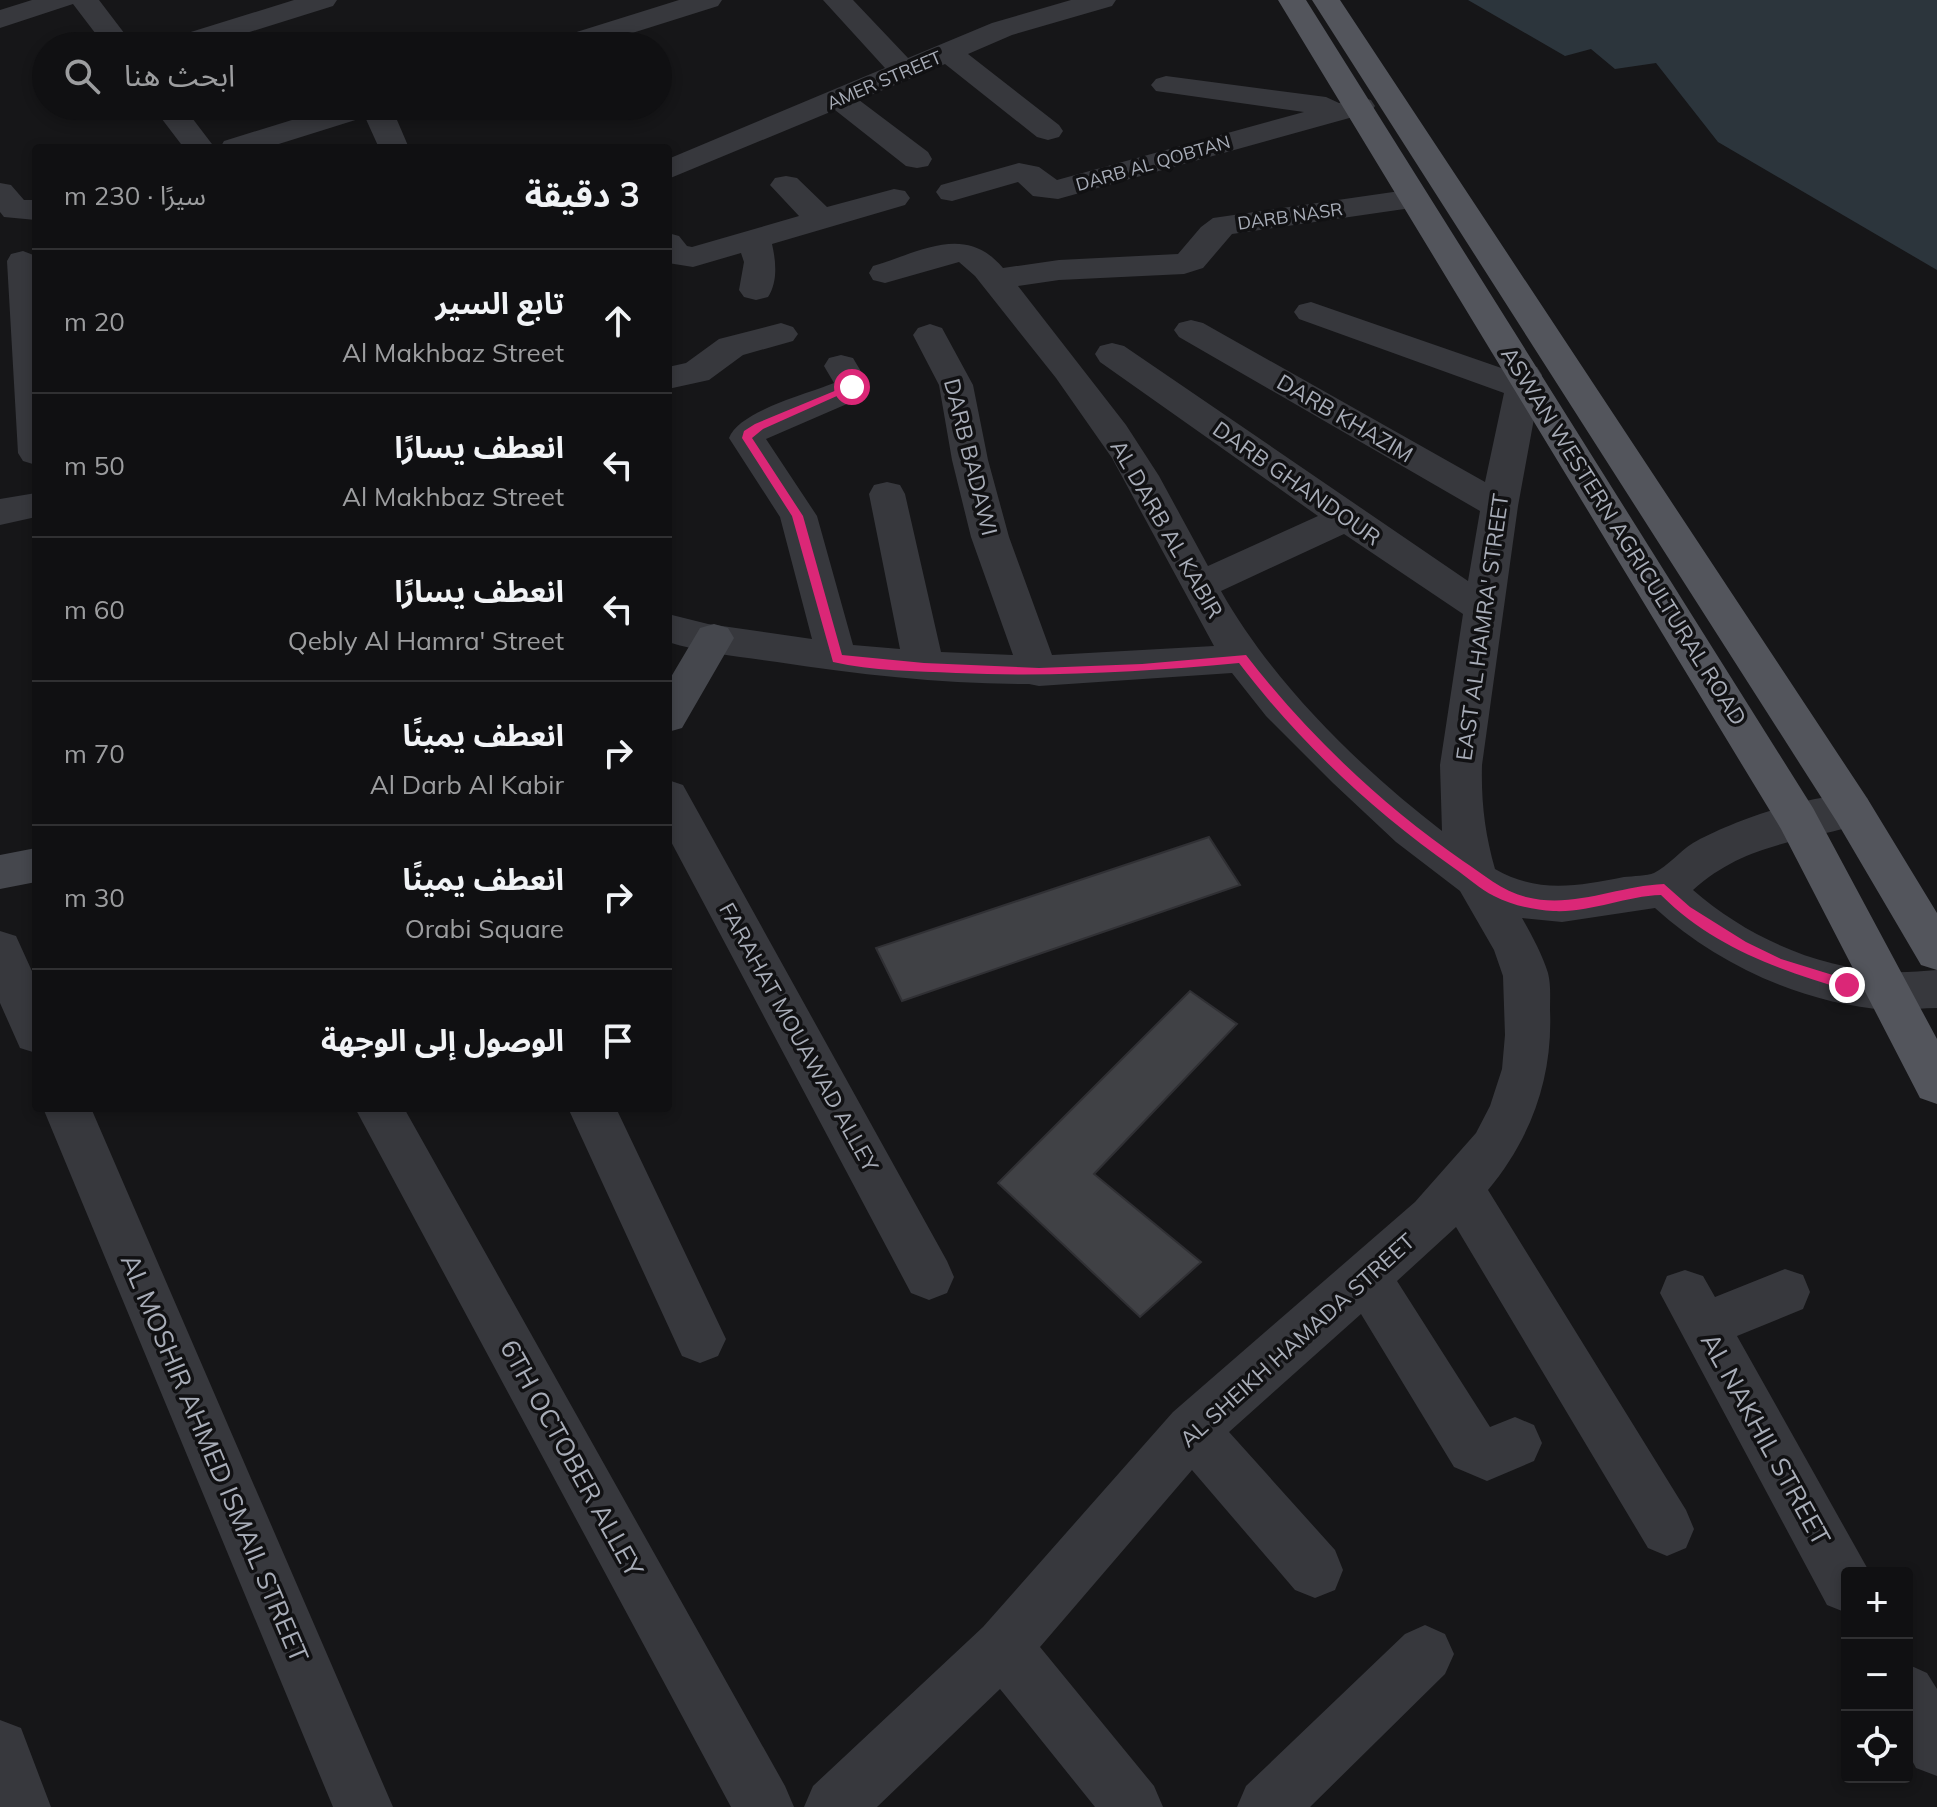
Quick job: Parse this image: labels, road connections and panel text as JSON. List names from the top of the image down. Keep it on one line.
{"streets":{"main road":["ASWAN WESTERN AGRICULTURAL ROAD"],"street":["AMER STREET","DARB AL QOBTAN","DARB NASR","DARB KHAZIM","DARB BADAWI","DARB GHANDOUR","AL DARB AL KABIR","EAST AL HAMRA' STREET","FARAHAT MOUAWAD ALLEY","AL SHEIKH HAMADA STREET","AL NAKHIL STREET","AL MOSHIR AHMED ISMAIL STREET","6TH OCTOBER ALLEY"]},"crossings":[["DARB AL QOBTAN","ASWAN WESTERN AGRICULTURAL ROAD"],["DARB NASR","AL DARB AL KABIR"],["DARB NASR","ASWAN WESTERN AGRICULTURAL ROAD"],["DARB KHAZIM","EAST AL HAMRA' STREET"],["DARB GHANDOUR","EAST AL HAMRA' STREET"],["AL DARB AL KABIR","EAST AL HAMRA' STREET"],["AL DARB AL KABIR","AL SHEIKH HAMADA STREET"],["ASWAN WESTERN AGRICULTURAL ROAD","EAST AL HAMRA' STREET"],["EAST AL HAMRA' STREET","AL SHEIKH HAMADA STREET"]],"page":{"search":"ابحث هنا","heading":["3 دقيقة","سيرًا · 230 m"],"list":[["تابع السير","Al Makhbaz Street","20 m"],["انعطف يسارًا","Al Makhbaz Street","50 m"],["انعطف يسارًا","Qebly Al Hamra' Street","60 m"],["انعطف يمينًا","Al Darb Al Kabir","70 m"],["انعطف يمينًا","Orabi Square","30 m"],"الوصول إلى الوجهة"],"map_buttons":["+","−"]}}
